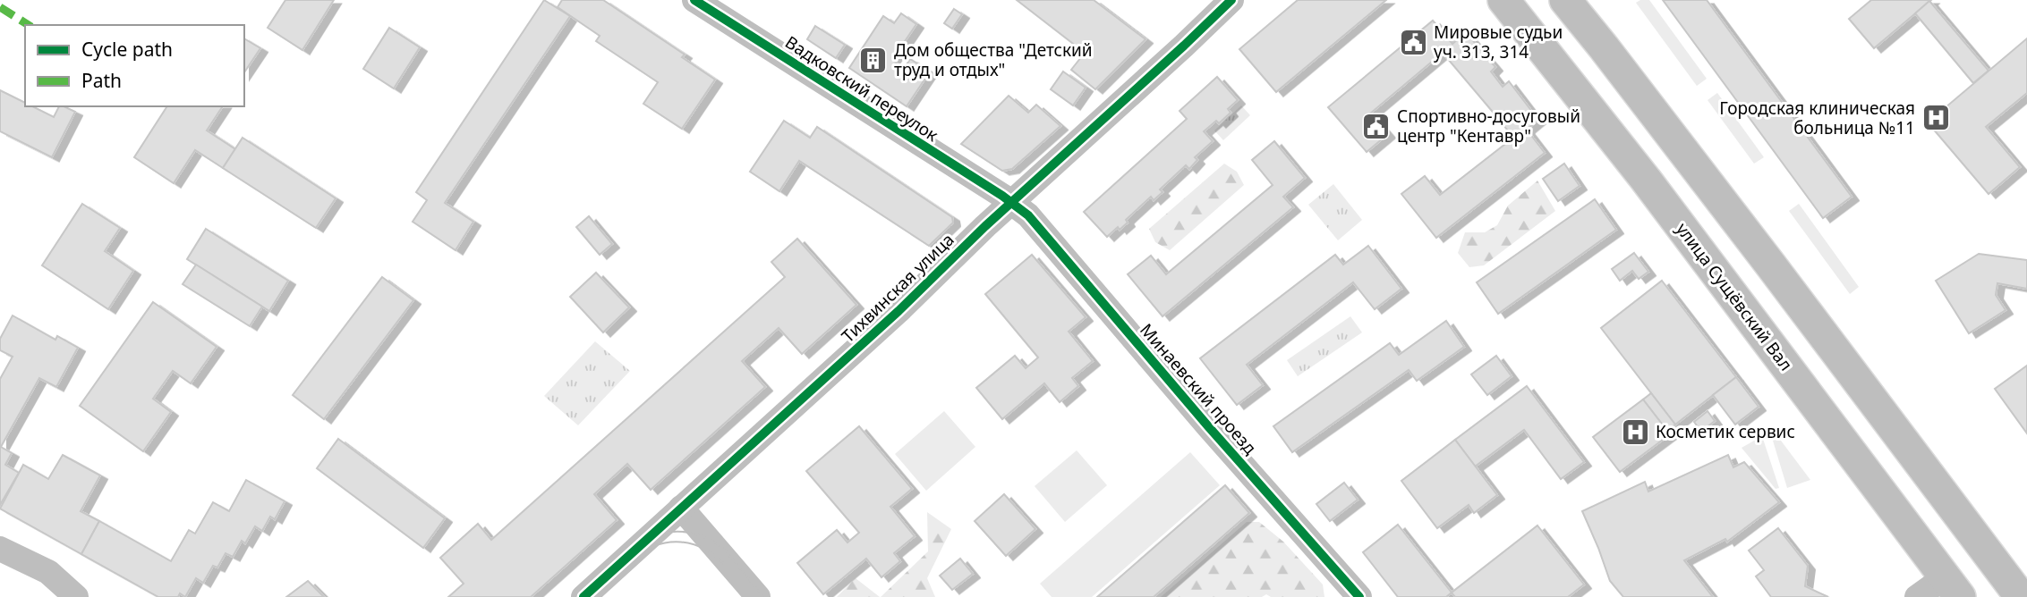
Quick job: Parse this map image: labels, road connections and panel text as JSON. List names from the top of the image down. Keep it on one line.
{"streets":{"main road":["улица Сущёвский Вал"],"street":["Вадковский переулок","Тихвинская улица","Минаевский проезд"]},"crossings":[["Вадковский переулок","Тихвинская улица"],["Вадковский переулок","Минаевский проезд"],["Тихвинская улица","Минаевский проезд"]],"places":{"public building":["Мировые судьи уч. 313, 314","Спортивно-досуговый центр \"Кентавр\""],"building":["Дом общества \"Детский труд и отдых\""],"hospital":["Городская клиническая больница №11","Косметик сервис"]},"legend":["Cycle path","Path"]}
